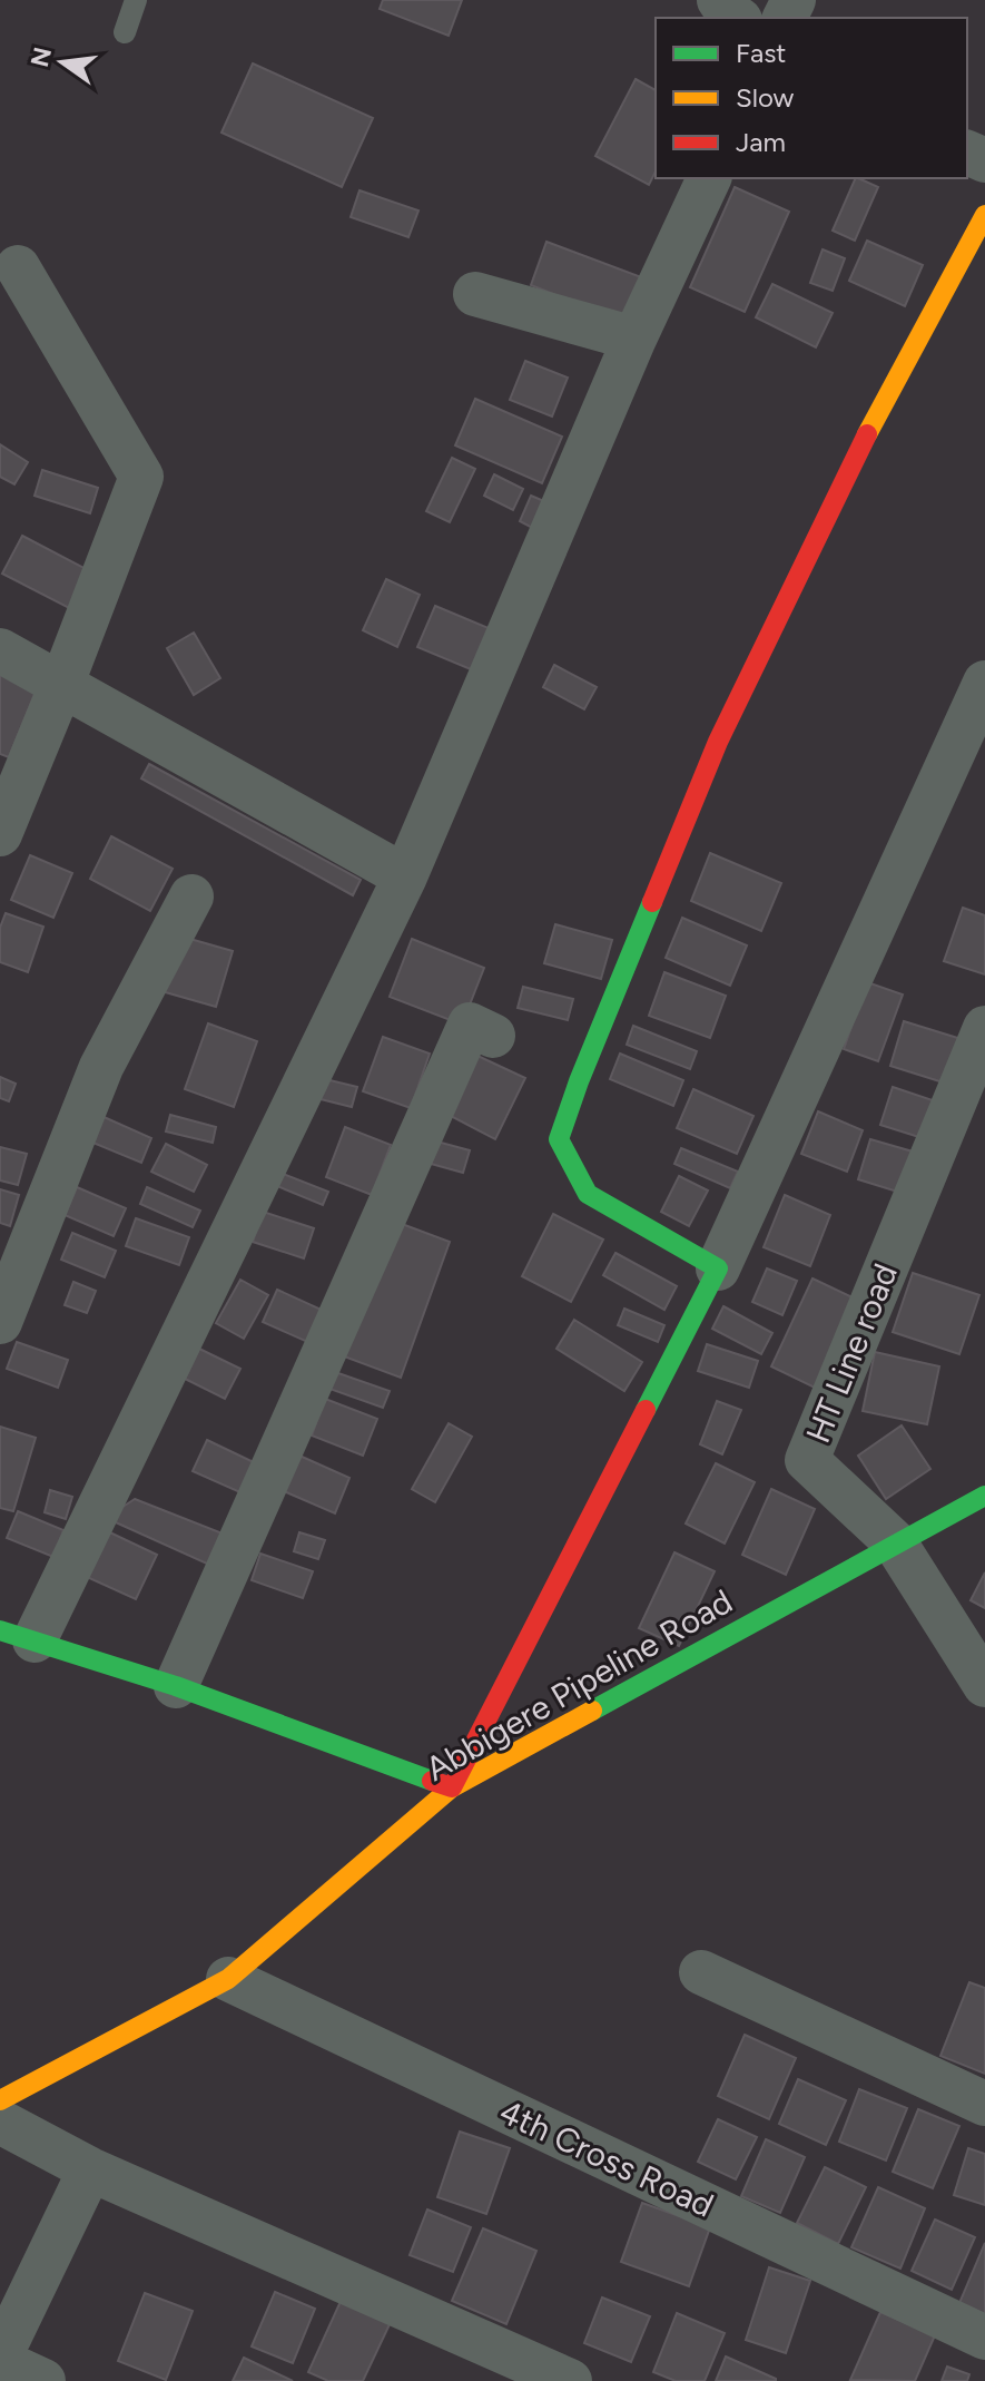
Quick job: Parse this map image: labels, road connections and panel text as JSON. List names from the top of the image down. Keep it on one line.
{"streets":{"street":["HT Line road","Abbigere Pipeline Road","4th Cross Road"]},"crossings":[["HT Line road","Abbigere Pipeline Road"],["Abbigere Pipeline Road","4th Cross Road"]],"legend":["Fast","Slow","Jam"],"north":"left"}
